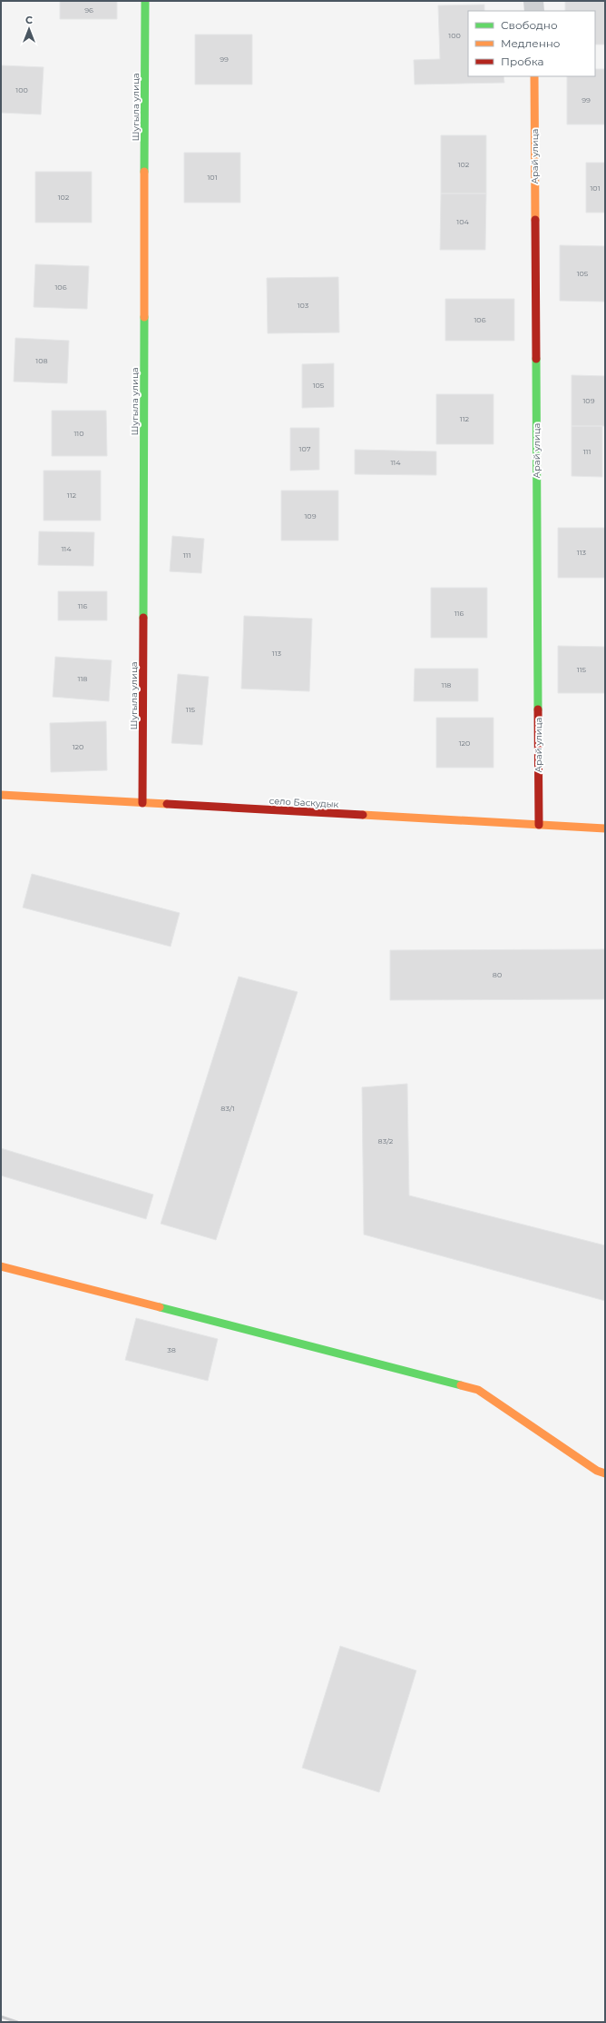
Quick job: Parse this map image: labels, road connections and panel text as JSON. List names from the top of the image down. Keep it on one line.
{"streets":{"street":["Шугыла улица","Арай улица","село Баскудык"]},"crossings":[["Шугыла улица","село Баскудык"],["Арай улица","село Баскудык"]],"house_numbers":["96","100","99","100","99","102","101","101","102","104","105","106","103","106","108","105","109","112","110","107","111","114","112","109","114","113","111","116","116","113","115","118","118","115","120","120","80","83/1","83/2","38"],"legend":["Свободно","Медленно","Пробка"],"north":"top"}
